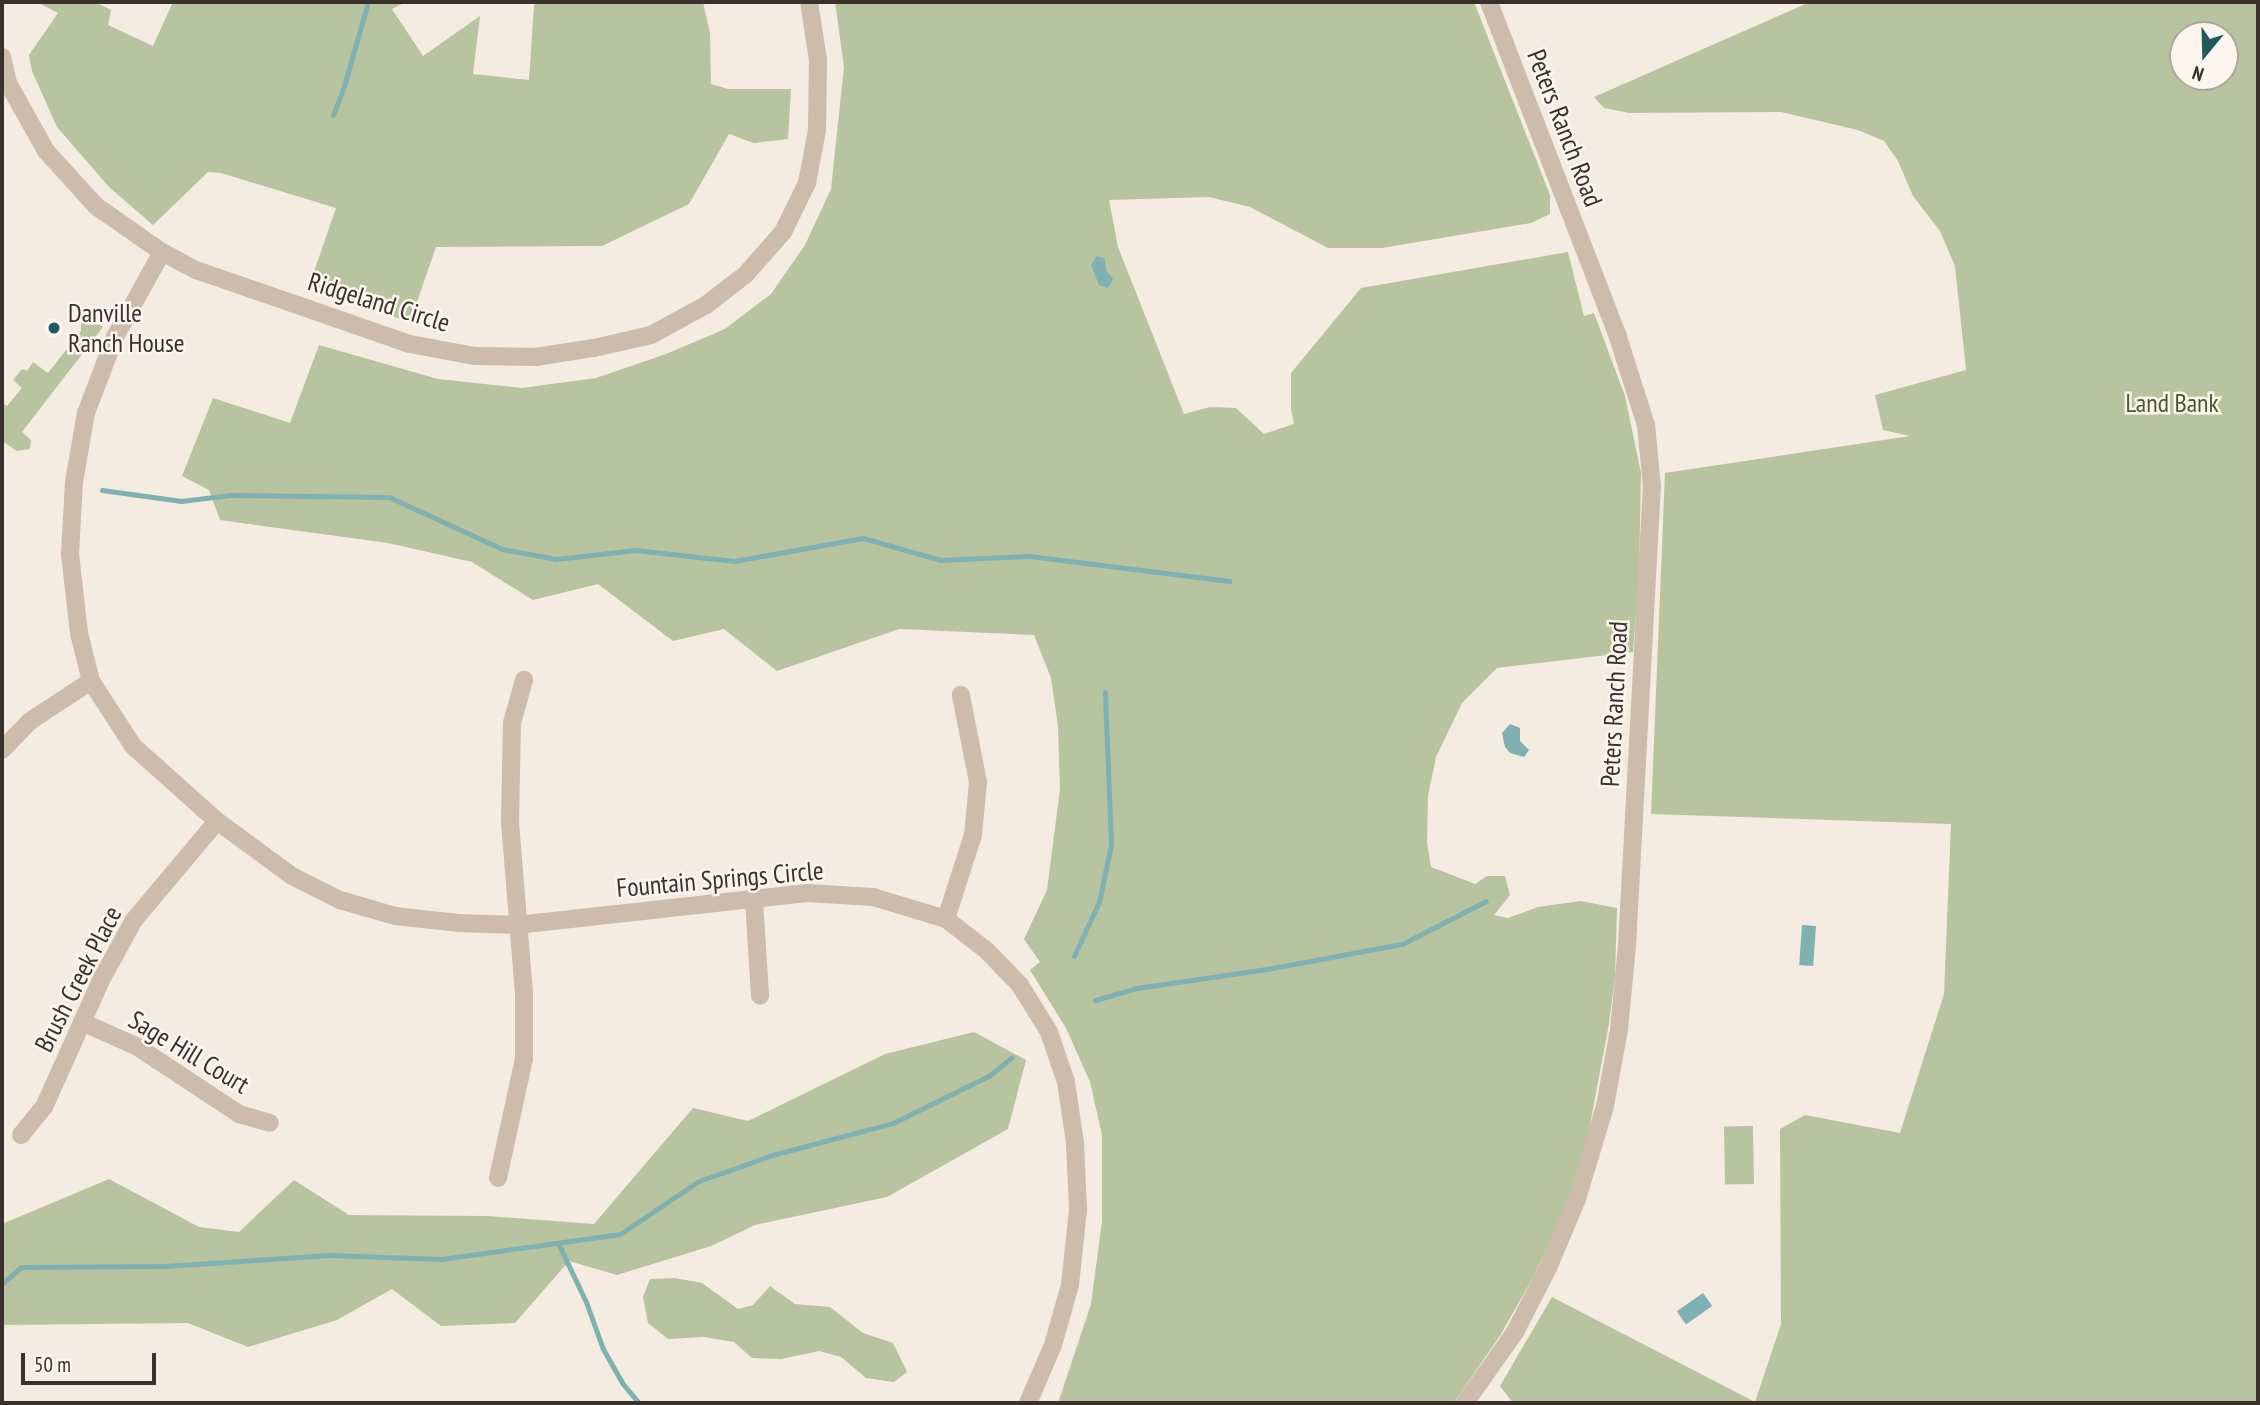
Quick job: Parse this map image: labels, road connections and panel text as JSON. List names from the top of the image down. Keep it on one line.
{"streets":{"street":["Peters Ranch Road","Ridgeland Circle","Fountain Springs Circle","Brush Creek Place","Sage Hill Court"]},"crossings":[["Ridgeland Circle","Fountain Springs Circle"],["Fountain Springs Circle","Brush Creek Place"],["Brush Creek Place","Sage Hill Court"]],"parks":["Land Bank"],"places":["Danville Ranch House"],"scale_bar":"50 m","north":"bottom"}
